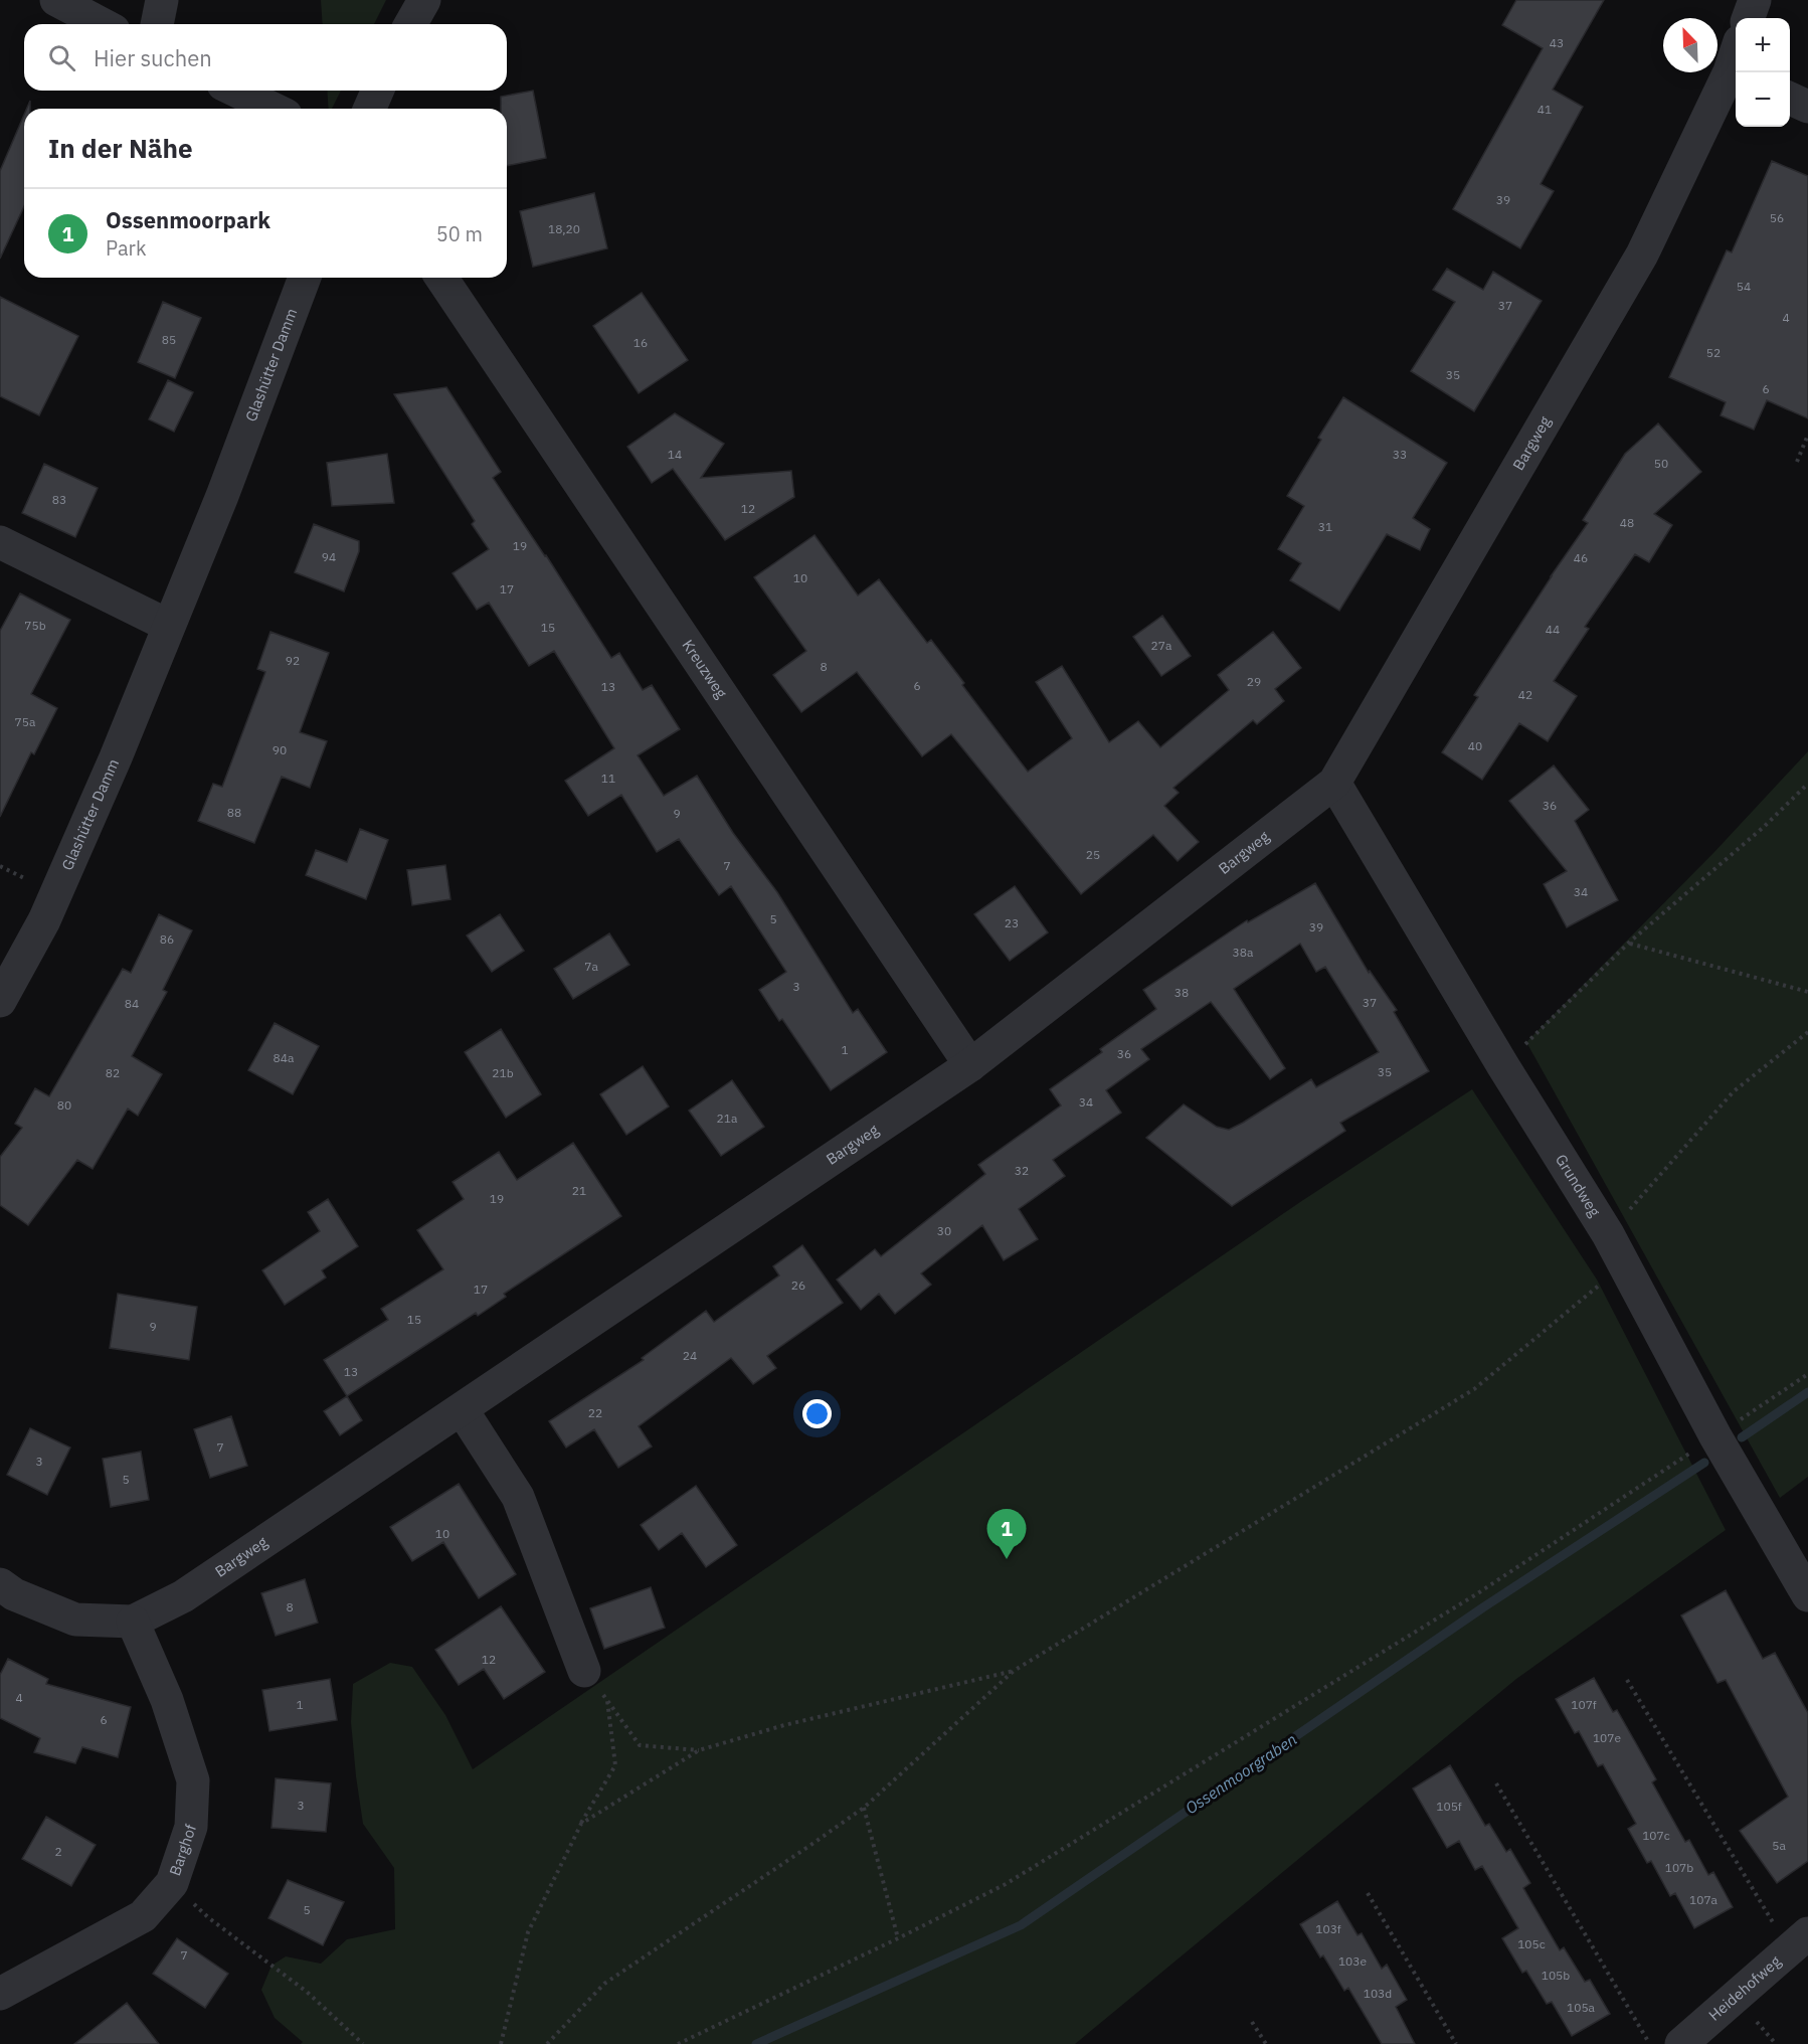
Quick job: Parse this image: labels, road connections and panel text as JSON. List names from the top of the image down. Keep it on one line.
{"streets":{"street":["Glashütter Damm","Bargweg","Kreuzweg","Grundweg","Barghof","Heidehofweg"]},"crossings":[["Bargweg","Kreuzweg"],["Bargweg","Grundweg"],["Bargweg","Barghof"]],"water":["Ossenmoorgraben"],"house_numbers":["43","41","39","56","18,20","54","37","4","85","16","52","35","6","14","33","50","83","12","48","31","19","94","46","10","17","75b","15","44","27a","92","8","29","6","13","42","75a","40","90","11","36","88","9","25","7","34","5","23","39","86","38a","7a","3","38","37","84","1","36","84a","35","82","21b","34","80","21a","32","21","19","30","26","17","15","9","24","13","22","7","3","5","10","8","12","4","1","107f","6","107e","3","105f","107c","5a","2","107b","107a","5","103f","105c","7","103e","105b","103d","105a"],"north":"top left","page":{"map_buttons":["+","−"],"search":"Hier suchen","heading":"In der Nähe","list":[{"mark":"1","name":"Ossenmoorpark","note":"Park","value":"50 m"}],"pins":"1"}}
